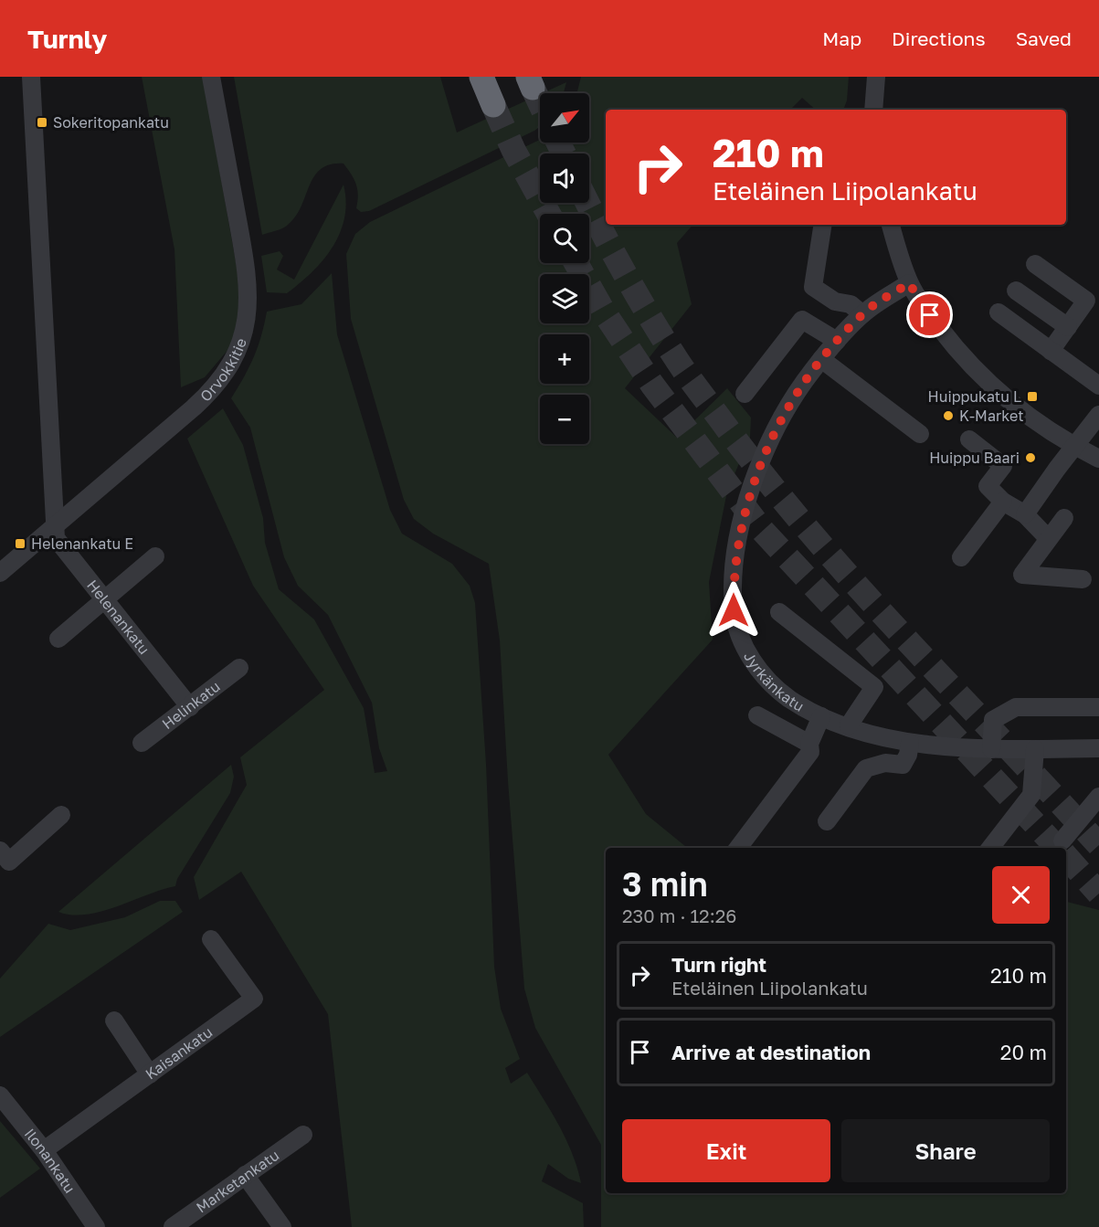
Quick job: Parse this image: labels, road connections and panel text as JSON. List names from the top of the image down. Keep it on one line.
{"streets":{"street":["Orvokkitie","Helenankatu","Jyrkänkatu","Helinkatu","Kaisankatu","Ilonankatu","Marketankatu"]},"crossings":[["Orvokkitie","Helenankatu"],["Helenankatu","Helinkatu"],["Kaisankatu","Ilonankatu"]],"places":{"transit":["Sokeritopankatu","Huippukatu L","Helenankatu E"],"other":["K-Market","Huippu Baari"]},"north":"top right","page":{"header":"Turnly","nav":["Map","Directions","Saved"],"map_buttons":["+","−"],"turn":["210 m","Eteläinen Liipolankatu"],"heading":["3 min","230 m · 12:26"],"list":[{"name":"Turn right","note":"Eteläinen Liipolankatu","value":"210 m"},{"name":"Arrive at destination","value":"20 m"}],"buttons":["Exit","Share"]}}
